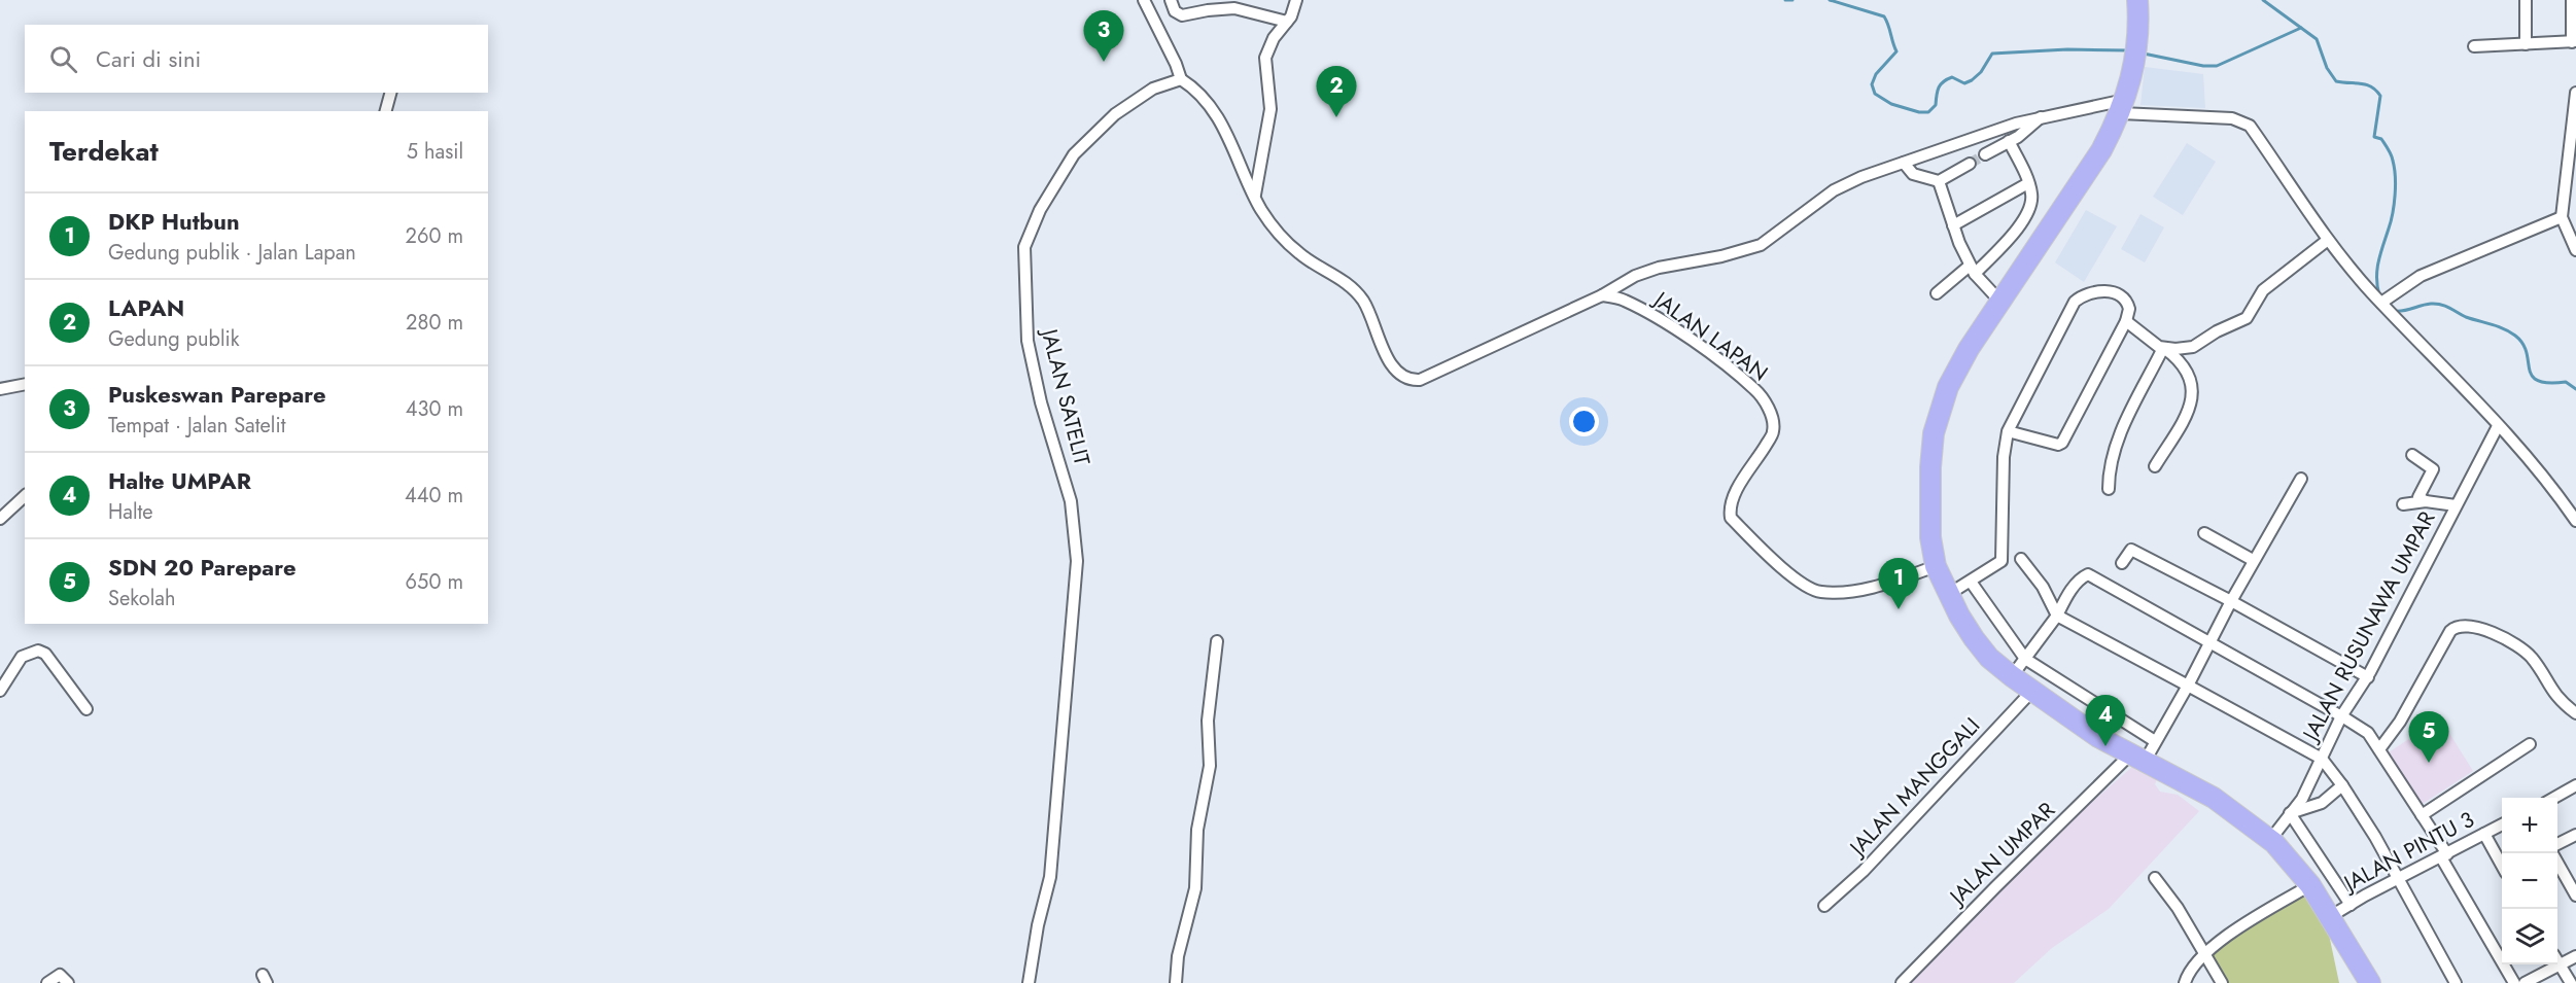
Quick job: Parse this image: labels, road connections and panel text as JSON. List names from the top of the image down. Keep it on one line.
{"streets":{"street":["JALAN LAPAN","JALAN SATELIT","JALAN RUSUNAWA UMPAR","JALAN MANGGALI","JALAN PINTU 3","JALAN UMPAR"]},"page":{"pins":["3","2","1","4","5"],"search":"Cari di sini","heading":["Terdekat","5 hasil"],"list":[{"mark":"1","name":"DKP Hutbun","note":"Gedung publik · Jalan Lapan","value":"260 m"},{"mark":"2","name":"LAPAN","note":"Gedung publik","value":"280 m"},{"mark":"3","name":"Puskeswan Parepare","note":"Tempat · Jalan Satelit","value":"430 m"},{"mark":"4","name":"Halte UMPAR","note":"Halte","value":"440 m"},{"mark":"5","name":"SDN 20 Parepare","note":"Sekolah","value":"650 m"}],"map_buttons":["+","−"]}}
